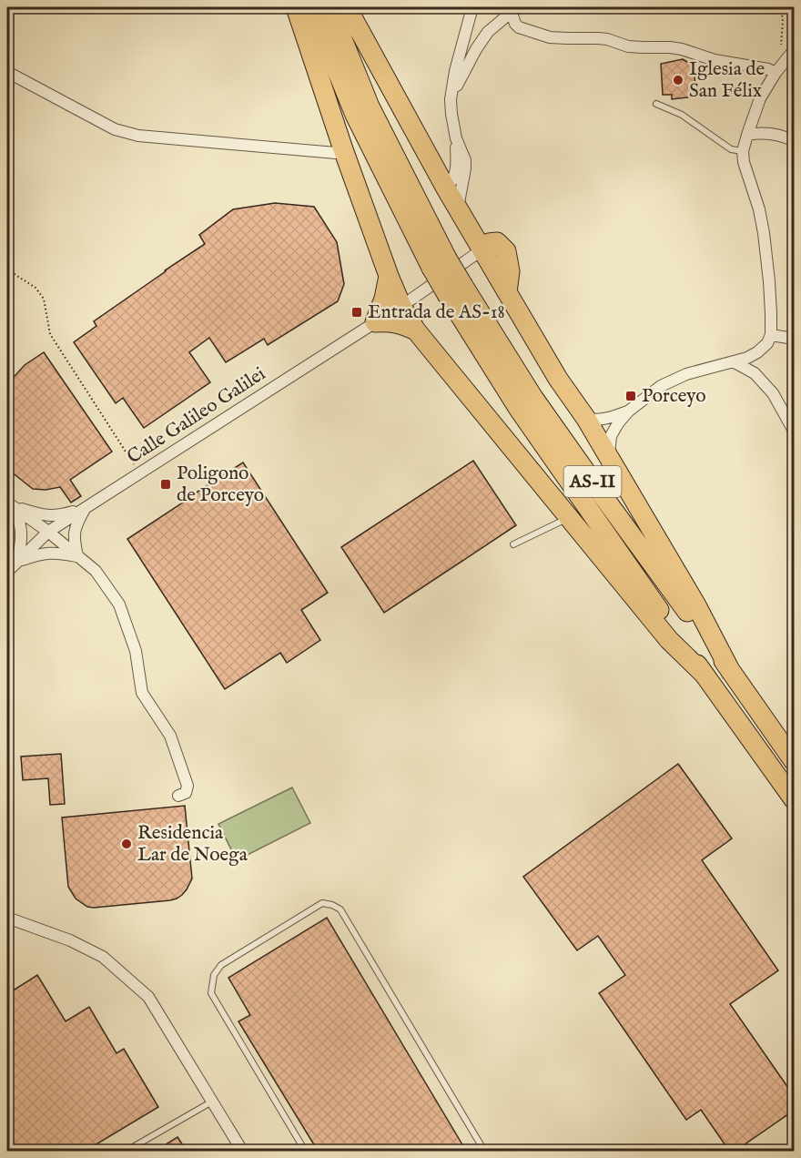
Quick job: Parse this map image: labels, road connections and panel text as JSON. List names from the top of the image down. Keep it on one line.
{"streets":{"highway":["AS-II"],"street":["Calle Galileo Galilei"]},"places":{"other":["Iglesia de San Félix","Residencia Lar de Noega"],"transit":["Entrada de AS-18","Porceyo","Poligono de Porceyo"]}}
